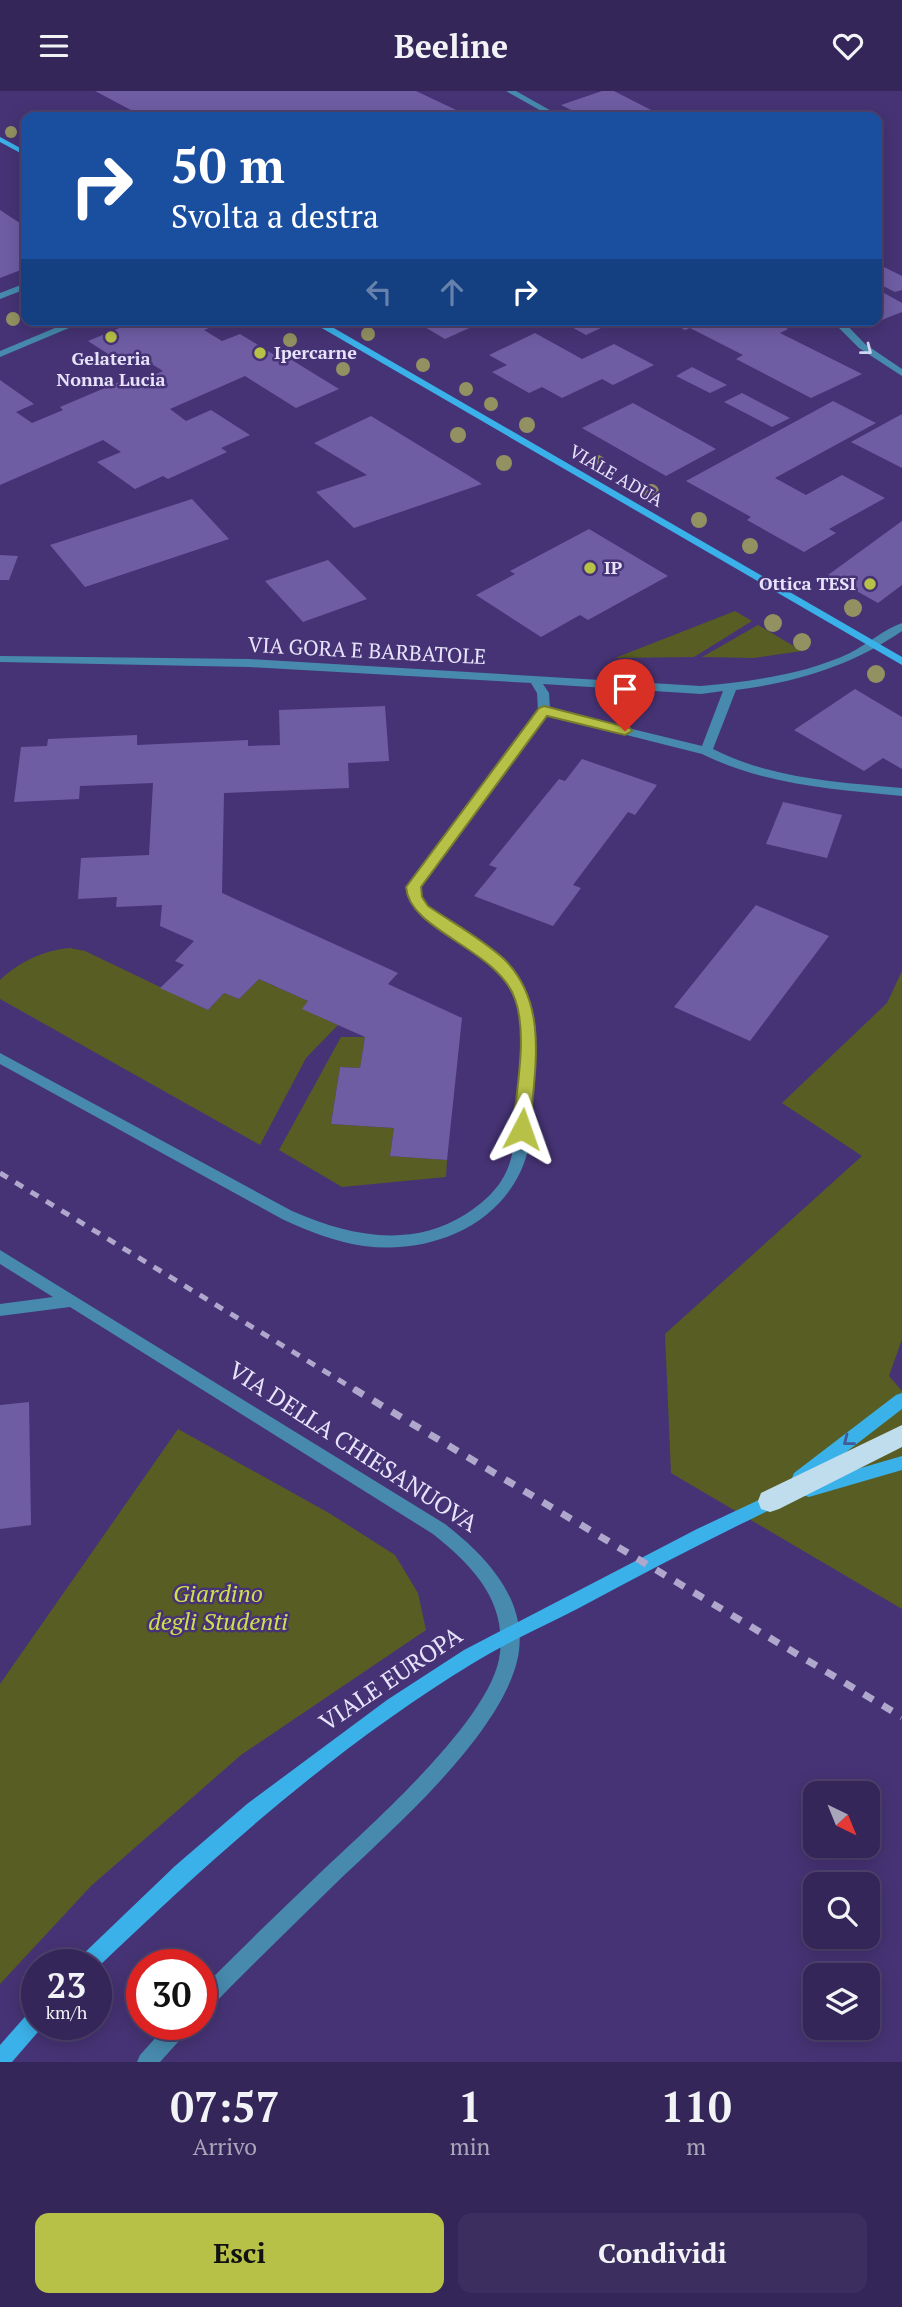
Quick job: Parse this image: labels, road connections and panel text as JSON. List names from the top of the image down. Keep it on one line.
{"streets":{"main road":["VIALE ADUA","VIALE EUROPA"],"street":["VIA GORA E BARBATOLE","VIA DELLA CHIESANUOVA"]},"crossings":[["VIALE ADUA","VIA GORA E BARBATOLE"]],"parks":["Giardino degli Studenti"],"places":["Gelateria Nonna Lucia","Ipercarne","IP","Ottica TESI"],"north":"bottom right","page":{"header":"Beeline","turn":["50 m","Svolta a destra"],"speed":"23 km/h","limit":"30","eta":["07:57","Arrivo","1","min","110","m"],"buttons":["Esci","Condividi"]}}
